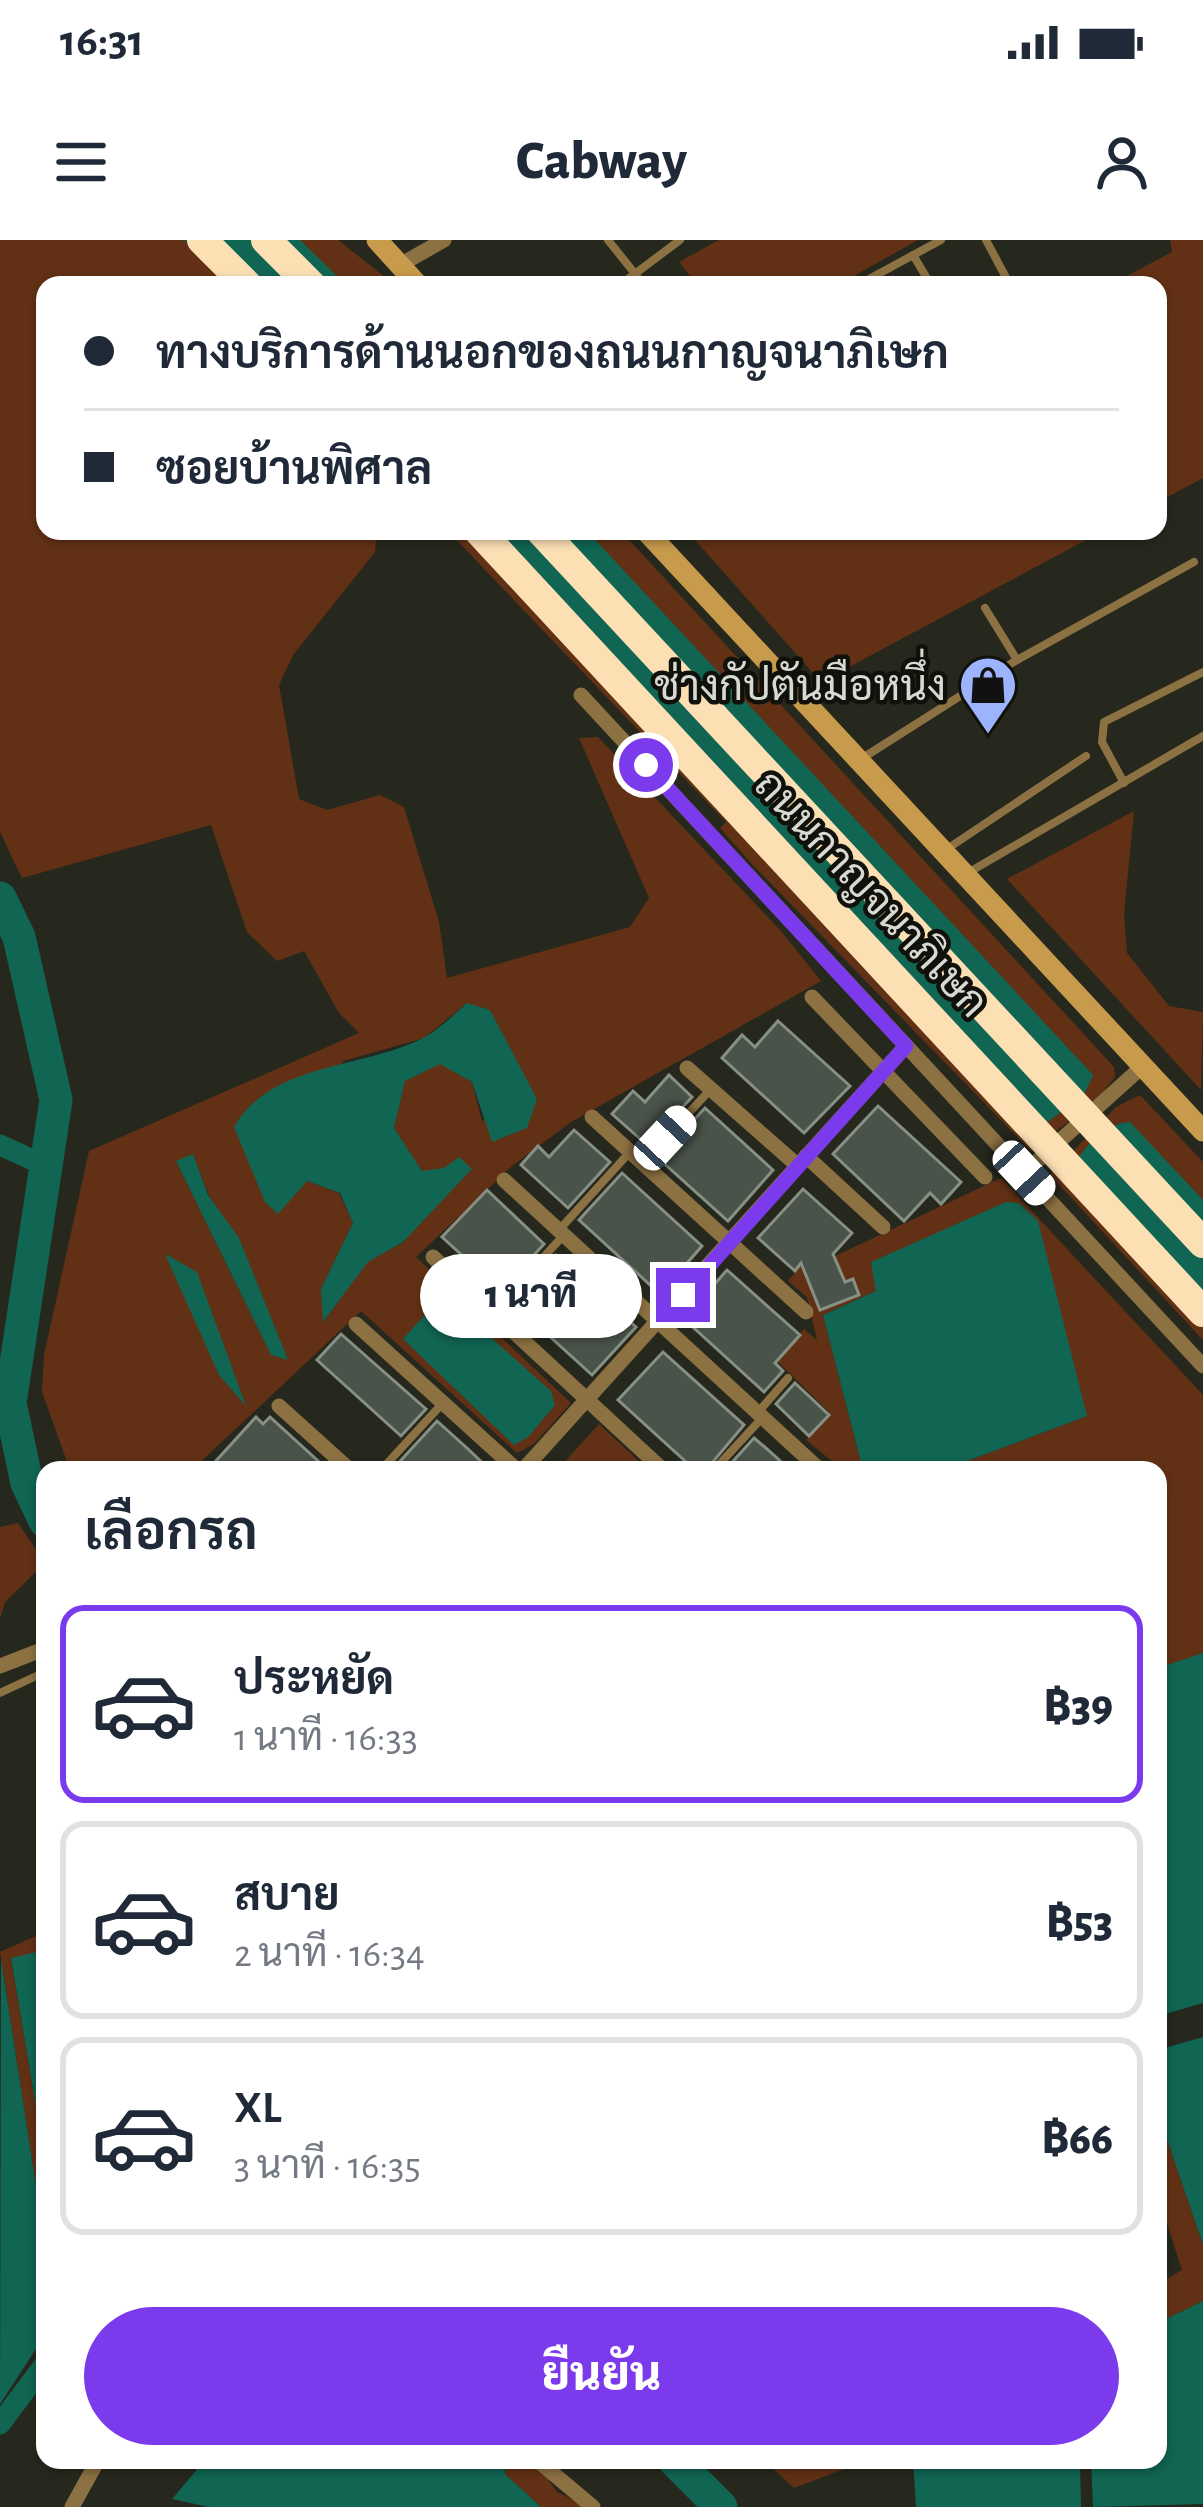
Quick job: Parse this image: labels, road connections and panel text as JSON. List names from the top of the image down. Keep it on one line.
{"streets":{"highway":["ถนนกาญจนาภิเษก"]},"places":{"shop":["ช่างกัปตันมือหนึ่ง"]},"page":{"status":"16:31","header":"Cabway","banner":["ทางบริการด้านนอกของถนนกาญจนาภิเษก","ซอยบ้านพิศาล"],"bubble":"1 นาที","heading":"เลือกรถ","list":[{"name":"ประหยัด","note":"1 นาที · 16:33","value":"฿39"},{"name":"สบาย","note":"2 นาที · 16:34","value":"฿53"},{"name":"XL","note":"3 นาที · 16:35","value":"฿66"}],"buttons":"ยืนยัน"}}
